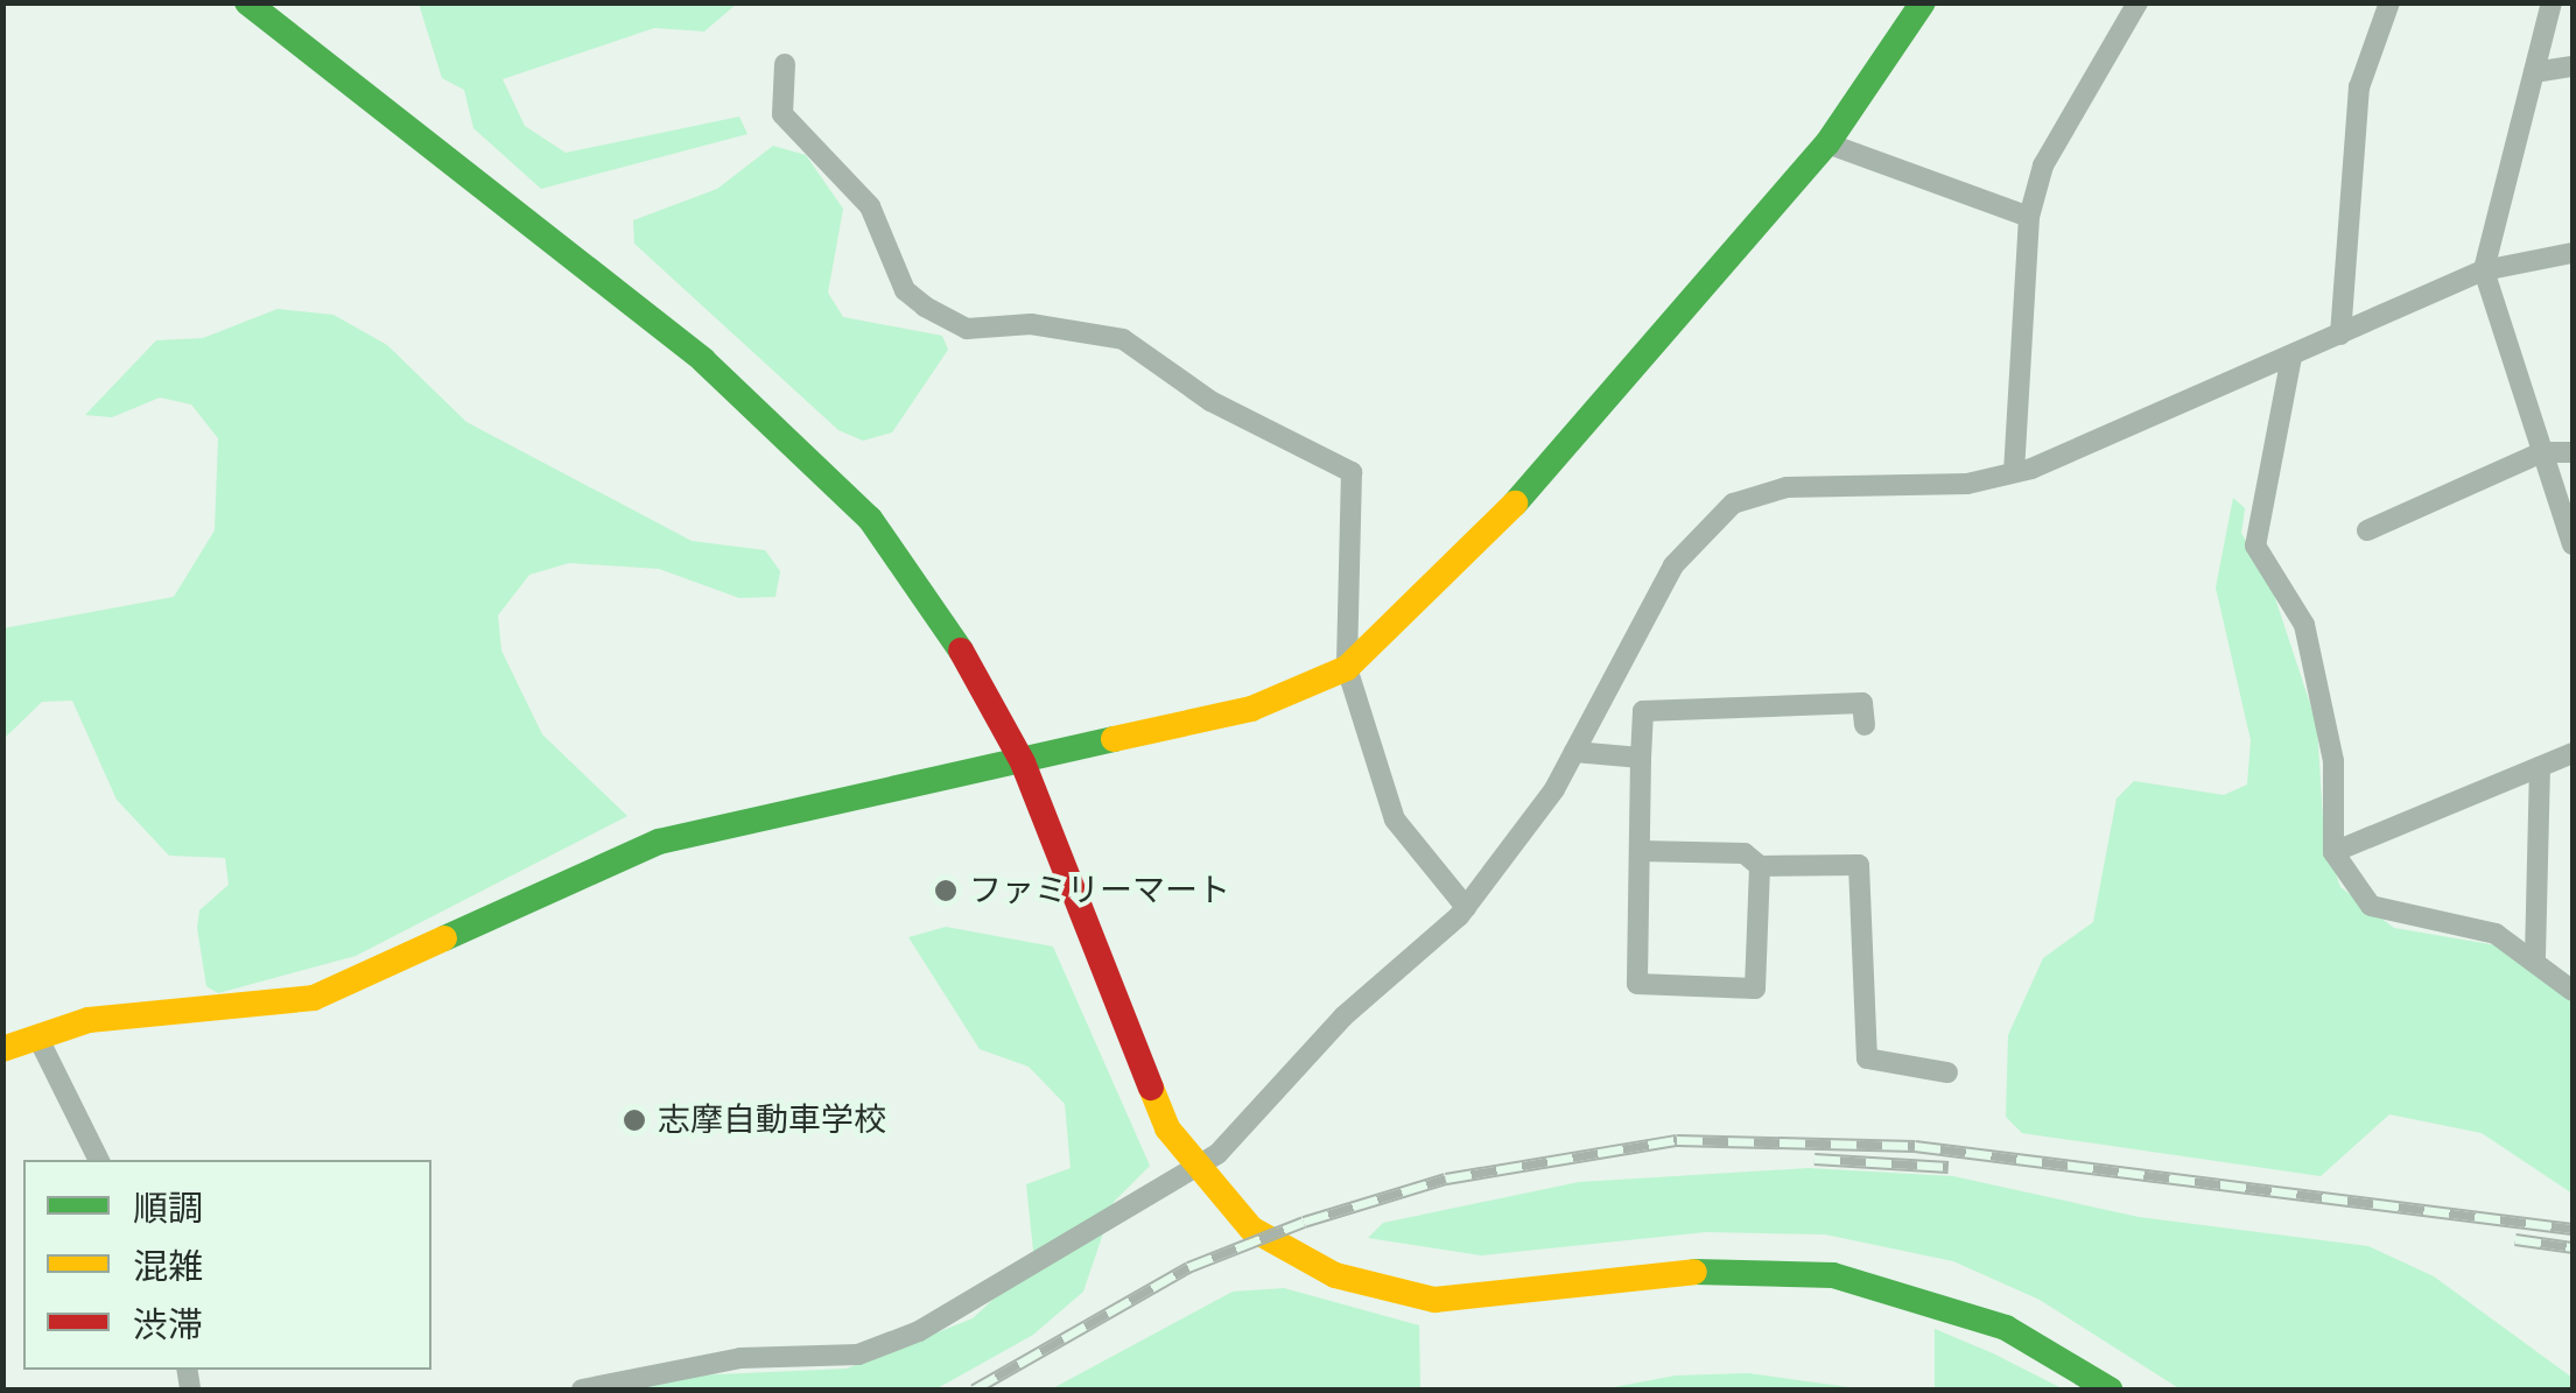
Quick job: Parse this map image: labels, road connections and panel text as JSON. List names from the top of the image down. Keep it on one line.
{"places":["ファミリーマート","志摩自動車学校"],"legend":["順調","混雑","渋滞"]}
